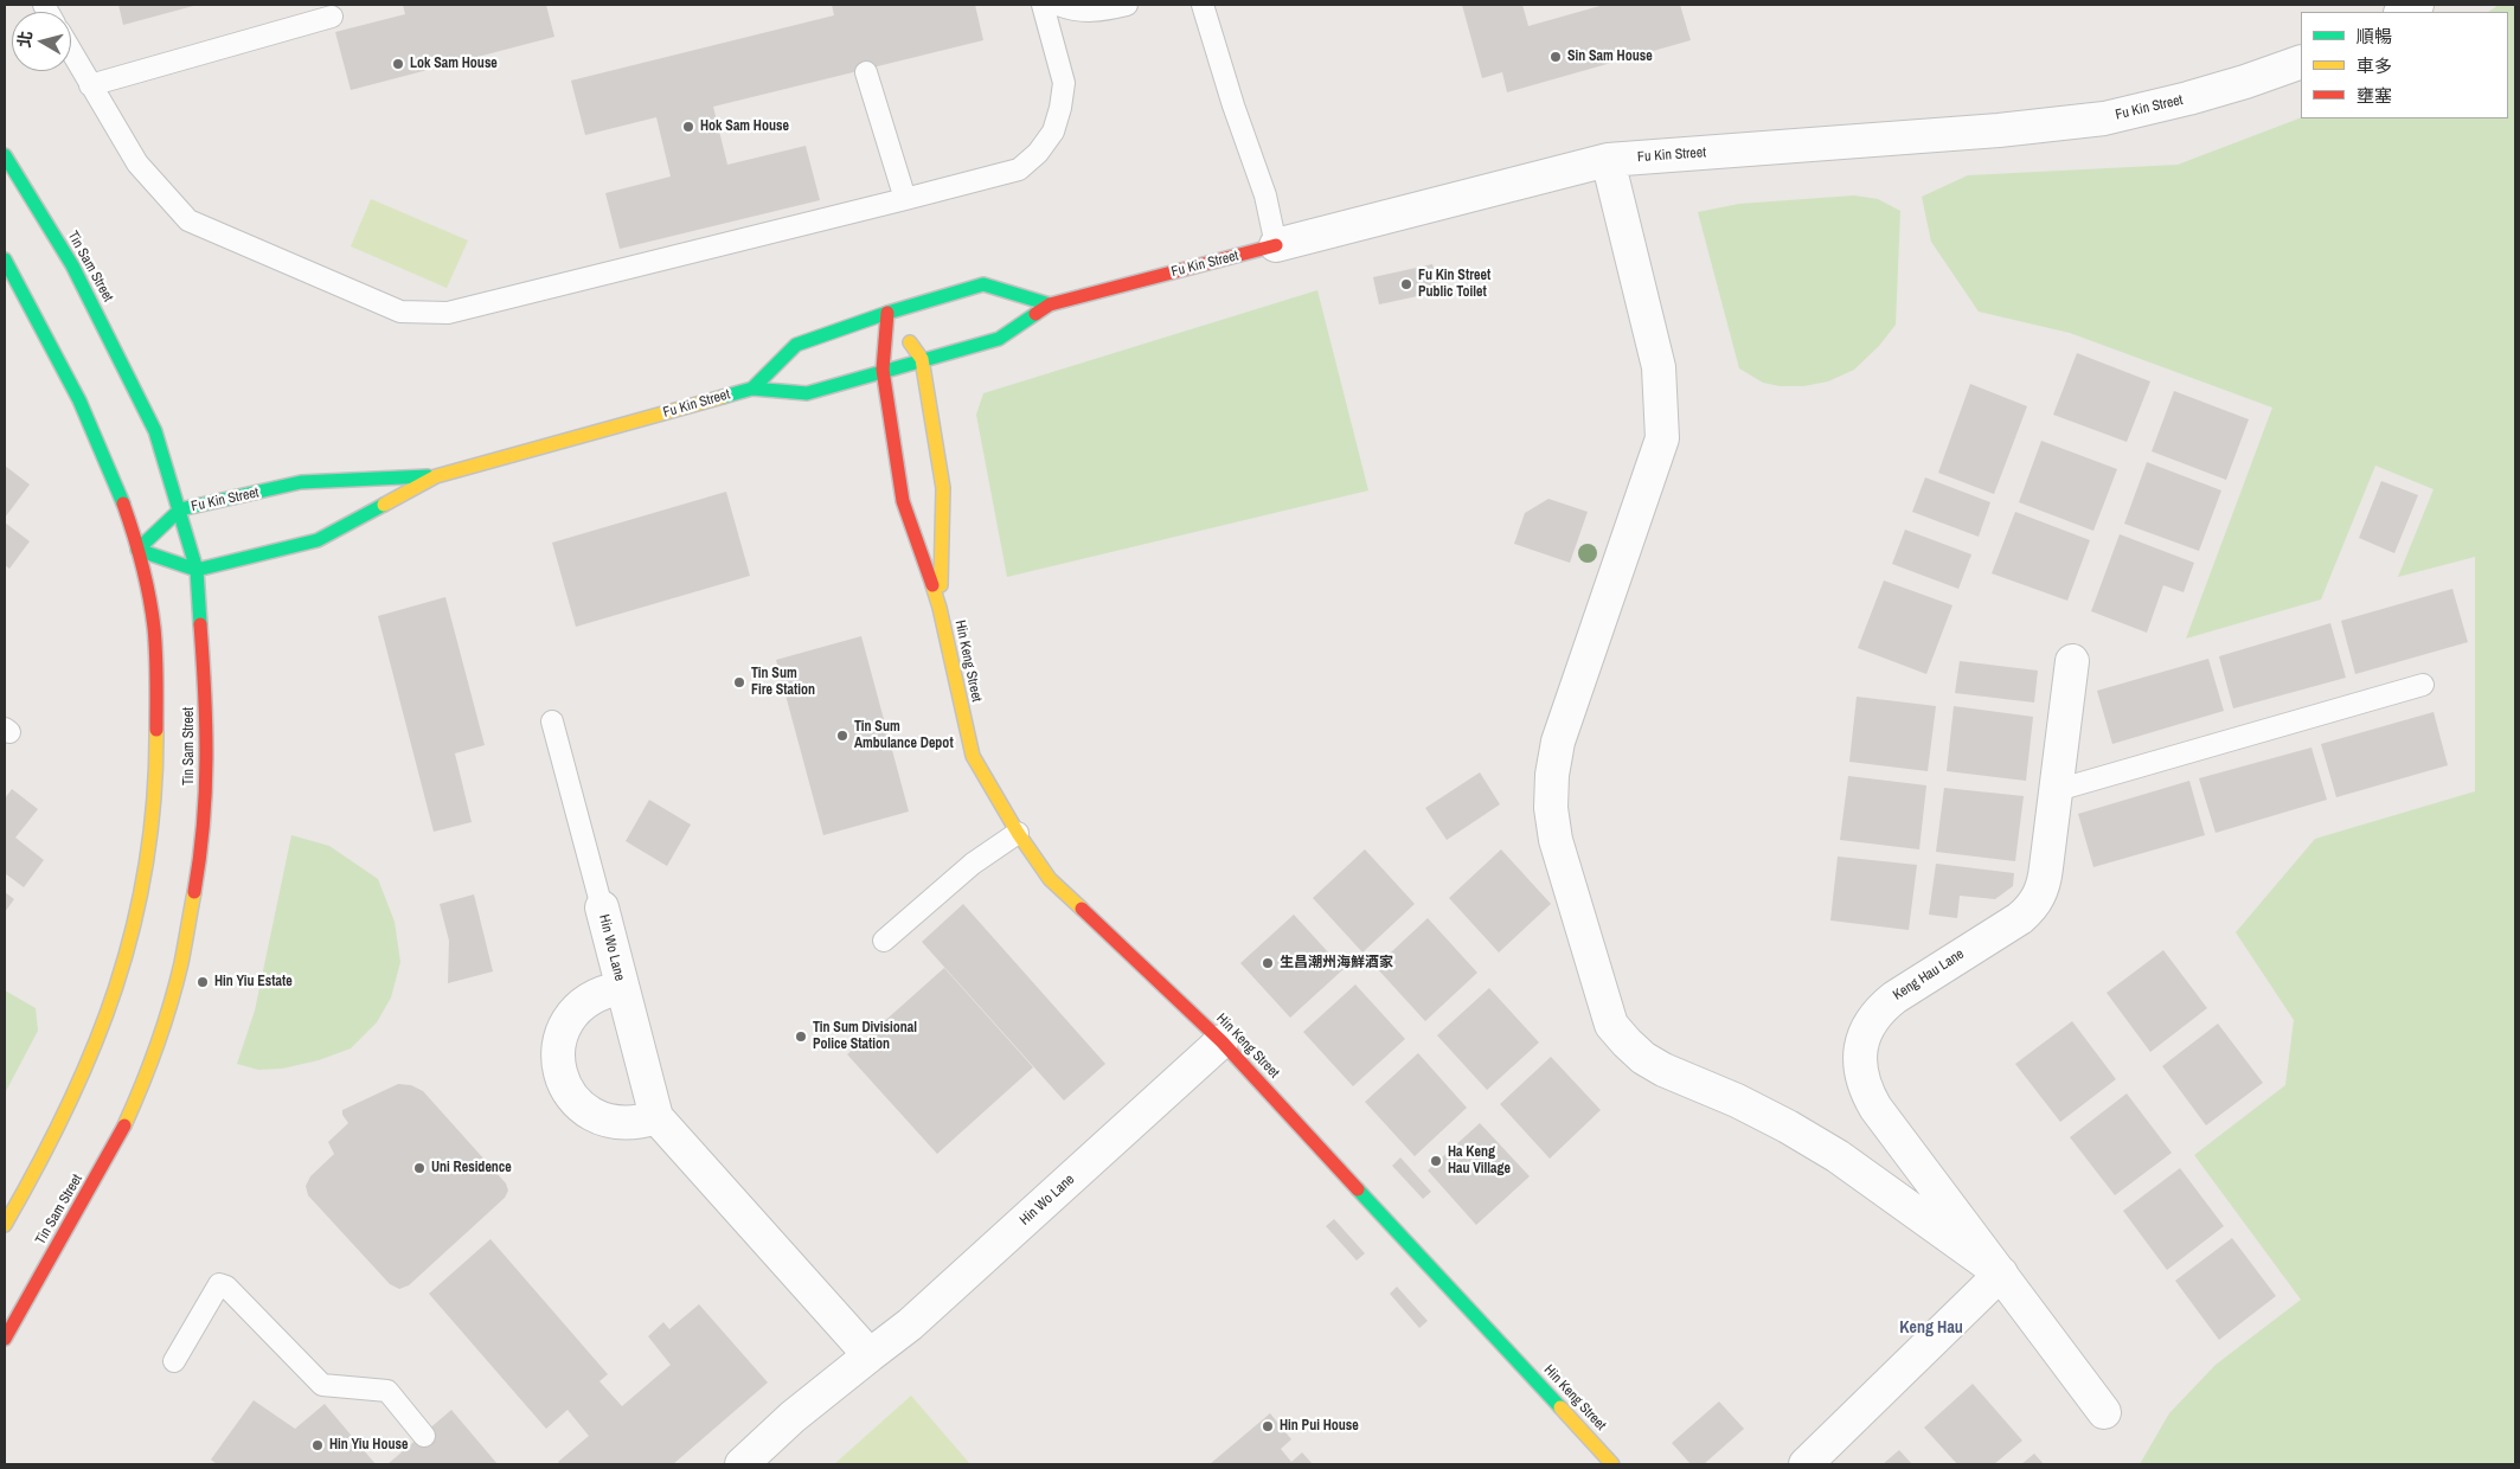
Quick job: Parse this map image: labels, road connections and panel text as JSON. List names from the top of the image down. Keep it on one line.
{"streets":{"street":["Fu Kin Street","Tin Sam Street","Hin Keng Street","Hin Wo Lane","Keng Hau Lane"]},"crossings":[["Fu Kin Street","Tin Sam Street"],["Fu Kin Street","Hin Keng Street"],["Hin Keng Street","Hin Wo Lane"]],"districts":["Keng Hau"],"places":["Sin Sam House","Lok Sam House","Hok Sam House","Fu Kin Street Public Toilet","Tin Sum Fire Station","Tin Sum Ambulance Depot","生昌潮州海鮮酒家","Hin Yiu Estate","Tin Sum Divisional Police Station","Ha Keng Hau Village","Uni Residence","Hin Pui House","Hin Yiu House"],"legend":["順暢","車多","壅塞"],"north":"left"}
